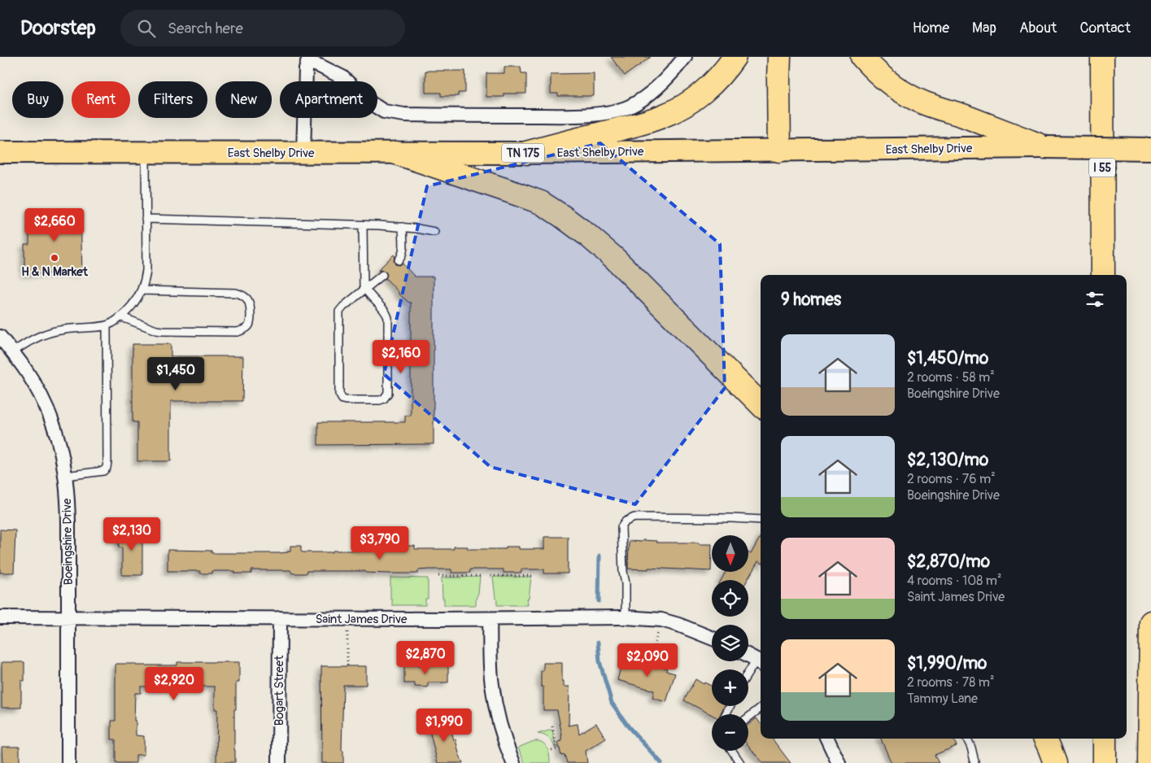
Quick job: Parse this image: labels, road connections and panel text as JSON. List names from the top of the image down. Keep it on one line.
{"streets":{"highway":["I 55"],"main road":["East Shelby Drive","TN 175"],"street":["Boeingshire Drive","Saint James Drive","Bogart Street"]},"crossings":[["Boeingshire Drive","Saint James Drive"],["Saint James Drive","Bogart Street"]],"places":["H & N Market"],"north":"bottom","page":{"header":"Doorstep","search":"Search here","nav":["Home","Map","About","Contact"],"chip":["Buy","Rent","Filters","New","Apartment"],"price":["$2,660","$2,160","$1,450","$2,130","$3,790","$2,870","$2,090","$2,920","$1,990"],"heading":"9 homes","list":[{"name":"$1,450/mo","note":"2 rooms · 58 m² · Boeingshire Drive"},{"name":"$2,130/mo","note":"2 rooms · 76 m² · Boeingshire Drive"},{"name":"$2,870/mo","note":"4 rooms · 108 m² · Saint James Drive"},{"name":"$1,990/mo","note":"2 rooms · 78 m² · Tammy Lane"}],"map_buttons":["+","−"]}}
